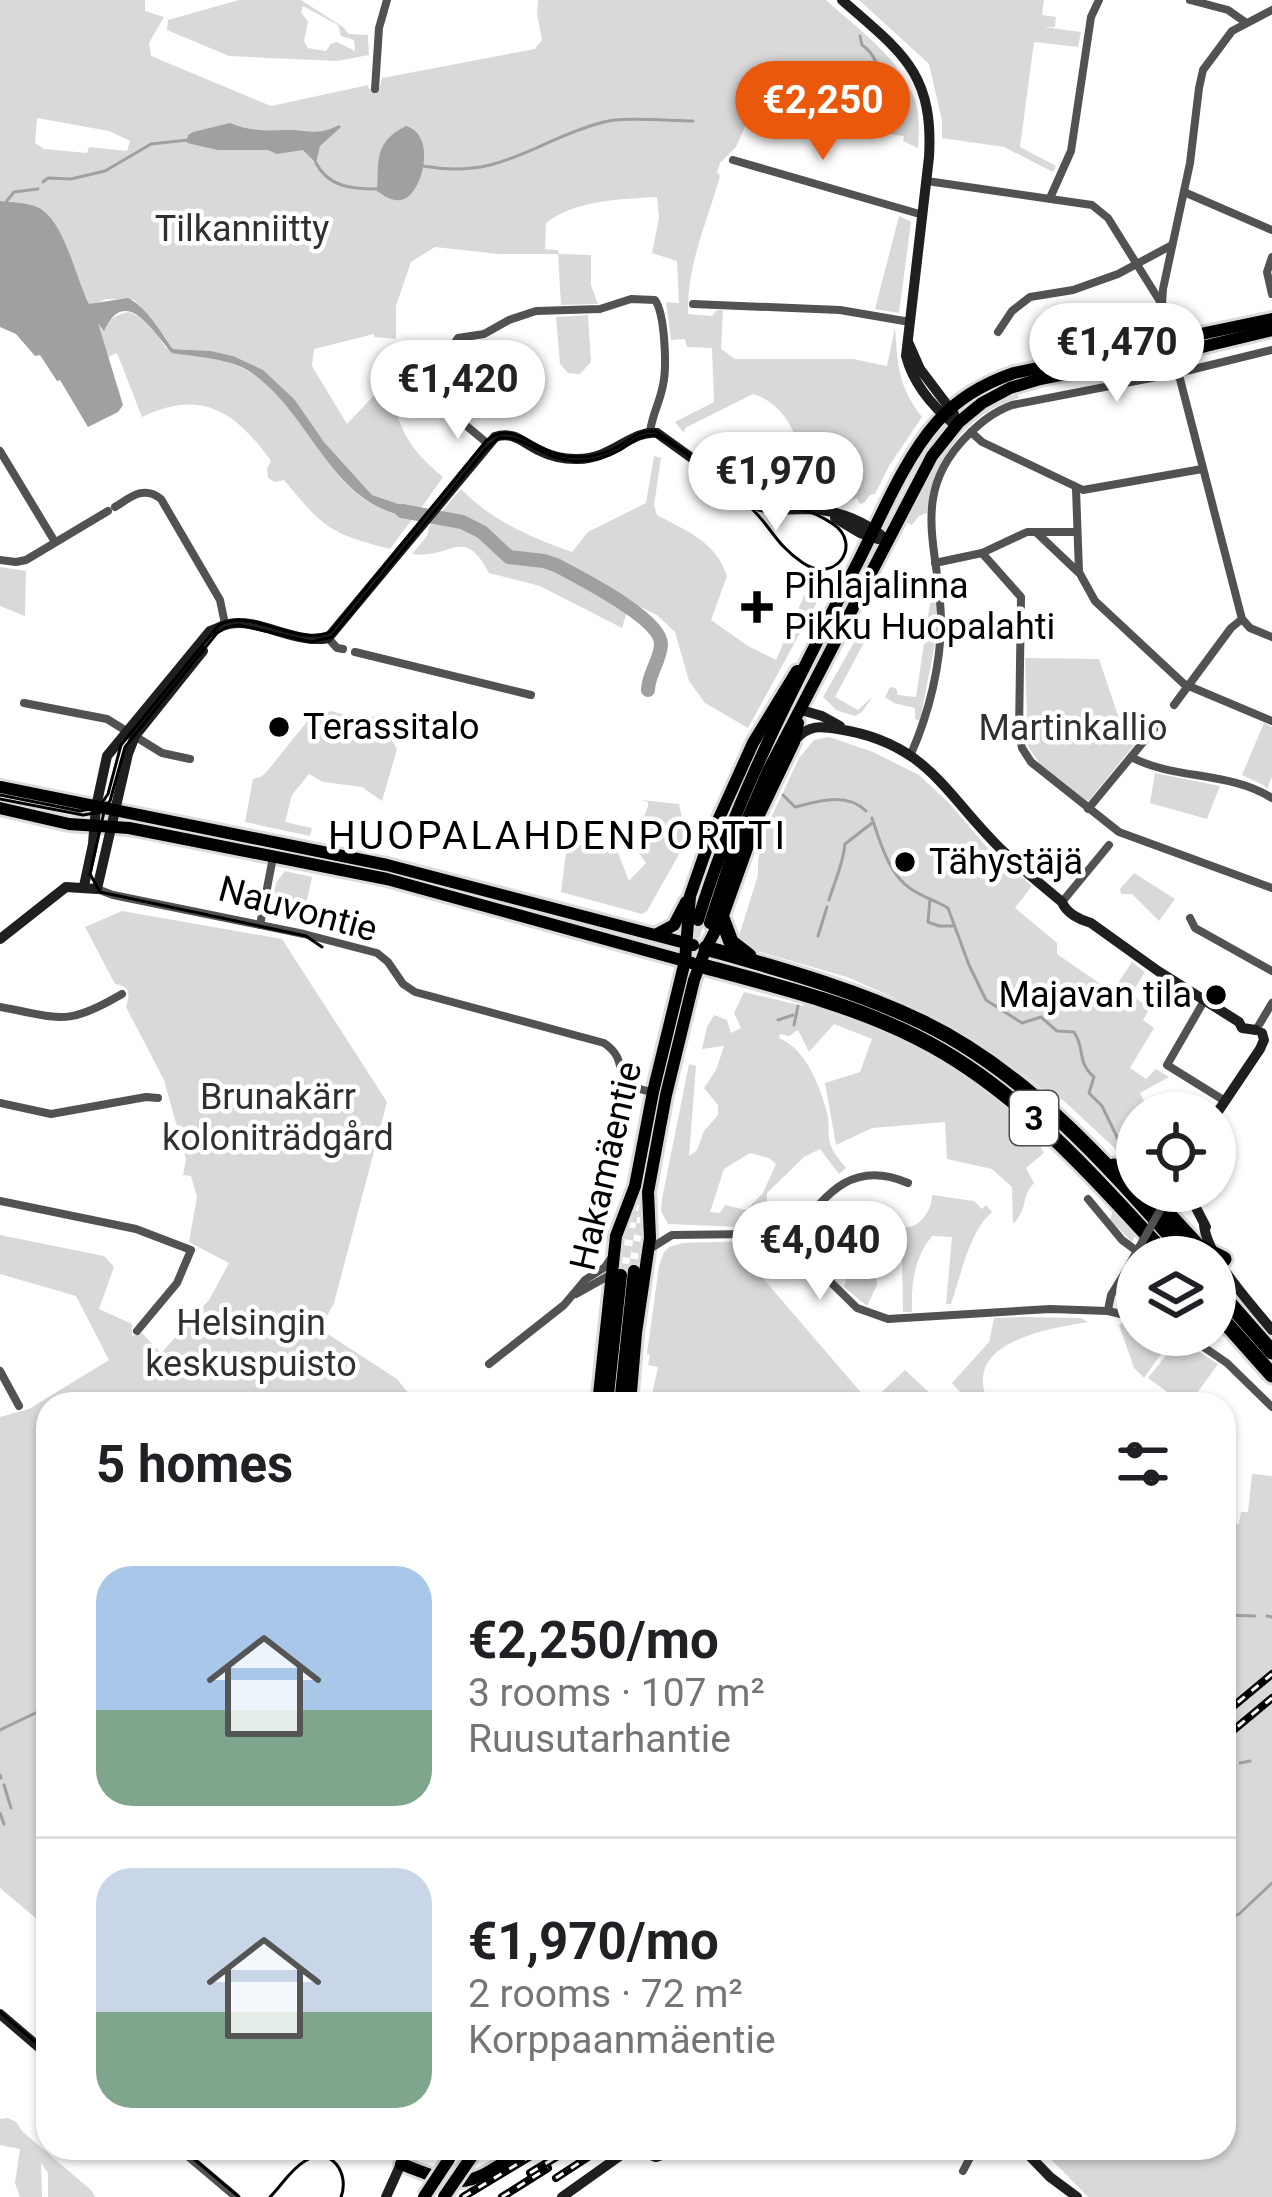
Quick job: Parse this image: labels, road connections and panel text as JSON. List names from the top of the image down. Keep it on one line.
{"streets":{"highway":["3"],"main road":["Hakamäentie"],"street":["Nauvontie"]},"crossings":[["Nauvontie","Hakamäentie"],["3","Hakamäentie"]],"districts":["HUOPALAHDENPORTTI"],"parks":["Tilkanniitty","Martinkallio","Brunakärr koloniträdgård","Helsingin keskuspuisto"],"places":{"health":["Pihlajalinna Pikku Huopalahti"],"other":["Terassitalo","Tähystäjä","Majavan tila"]},"page":{"price":["€2,250","€1,470","€1,420","€1,970","€4,040"],"heading":"5 homes","list":[{"name":"€2,250/mo","note":"3 rooms · 107 m² · Ruusutarhantie"},{"name":"€1,970/mo","note":"2 rooms · 72 m² · Korppaanmäentie"}]}}
